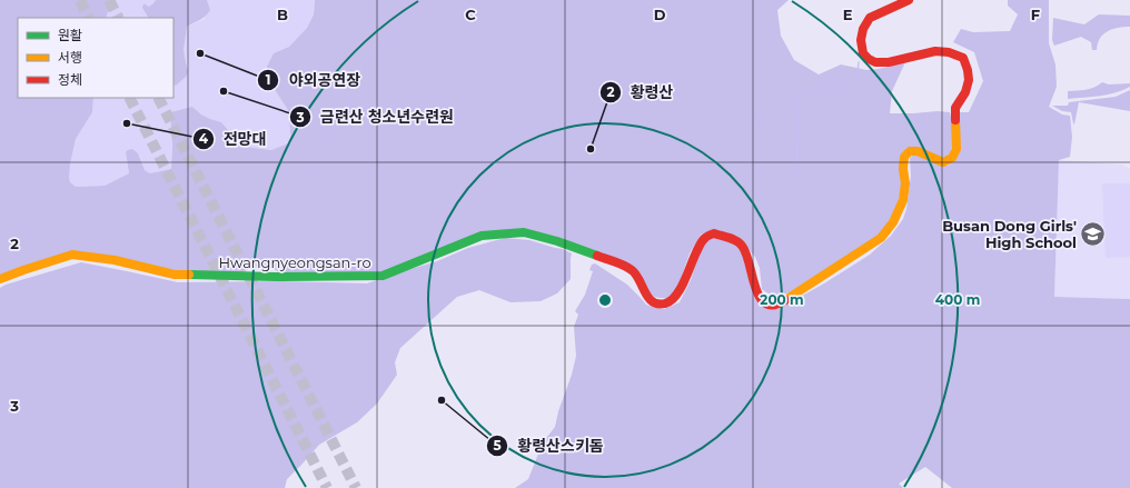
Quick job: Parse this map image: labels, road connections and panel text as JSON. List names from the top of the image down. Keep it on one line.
{"streets":{"street":["Hwangnyeongsan-ro"]},"places":{"other":["야외공연장","금련산 청소년수련원","전망대","황령산","황령산스키돔"],"school or university":["Busan Dong Girls' High School"]},"legend":["원활","서행","정체"],"grid":{"columns":["B","C","D","E","F"],"rows":["2","3"]},"rings":["200 m","400 m"]}
